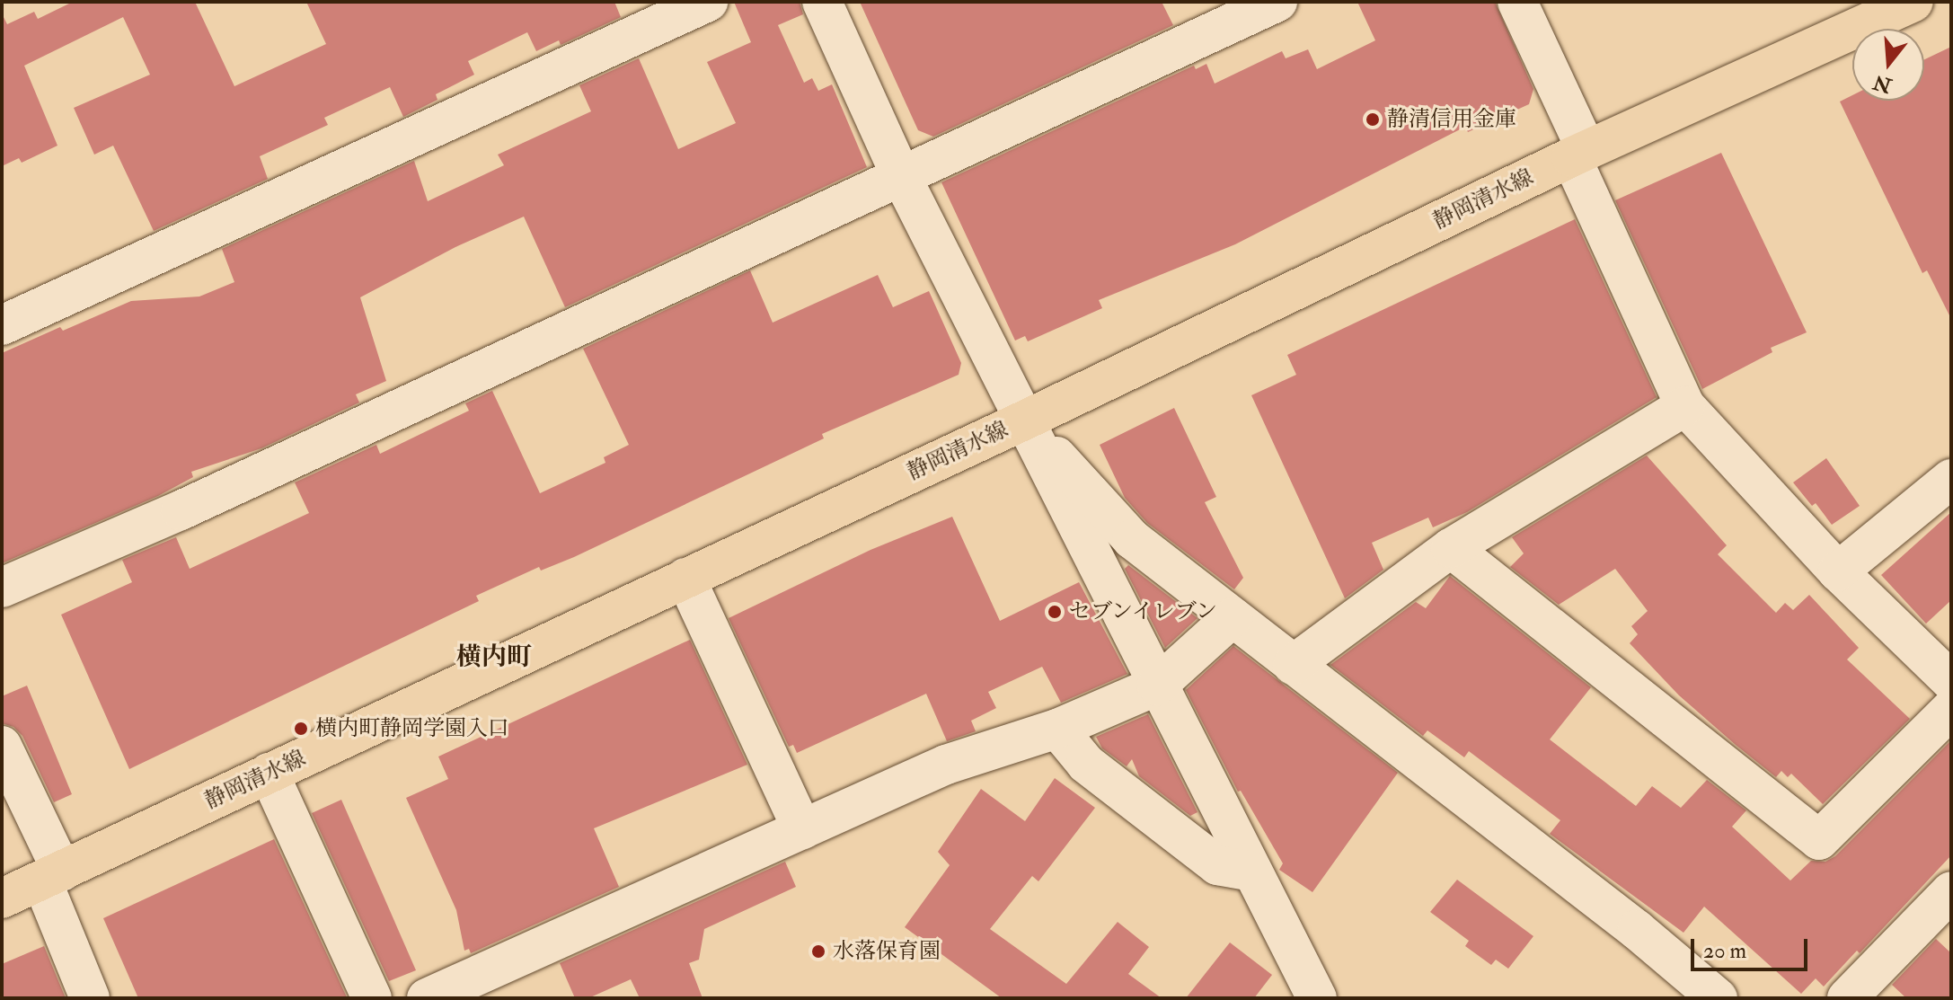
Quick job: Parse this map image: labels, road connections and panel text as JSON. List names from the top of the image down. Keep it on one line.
{"streets":{"main road":["静岡清水線"]},"districts":["横内町"],"places":["静清信用金庫","セブンイレブン","横内町静岡学園入口","水落保育園"],"scale_bar":"20 m","north":"bottom"}
